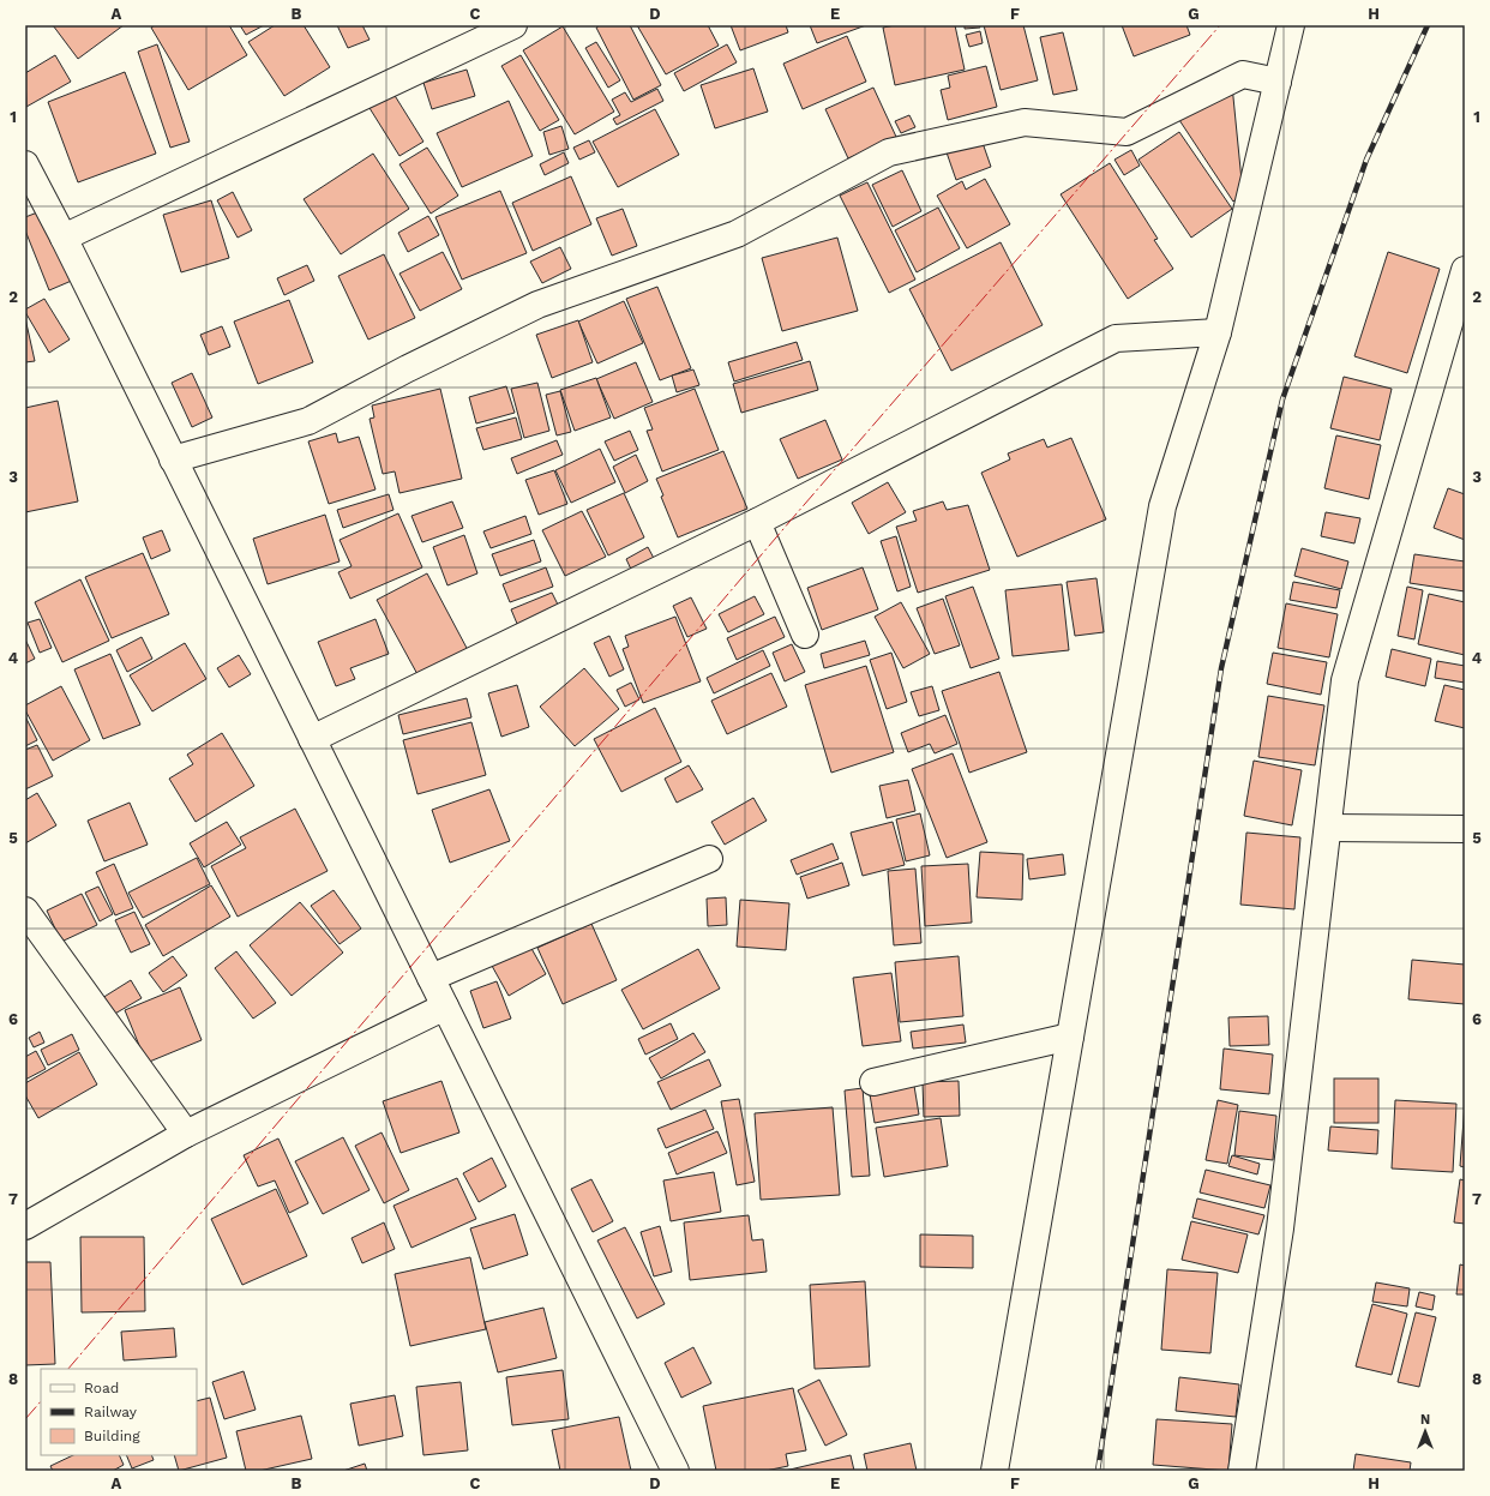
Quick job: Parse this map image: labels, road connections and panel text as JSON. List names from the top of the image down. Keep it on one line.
{"legend":["Road","Railway","Building"],"north":"top","grid":{"columns":["A","B","C","D","E","F","G","H"],"rows":["1","2","3","4","5","6","7","8"]}}
